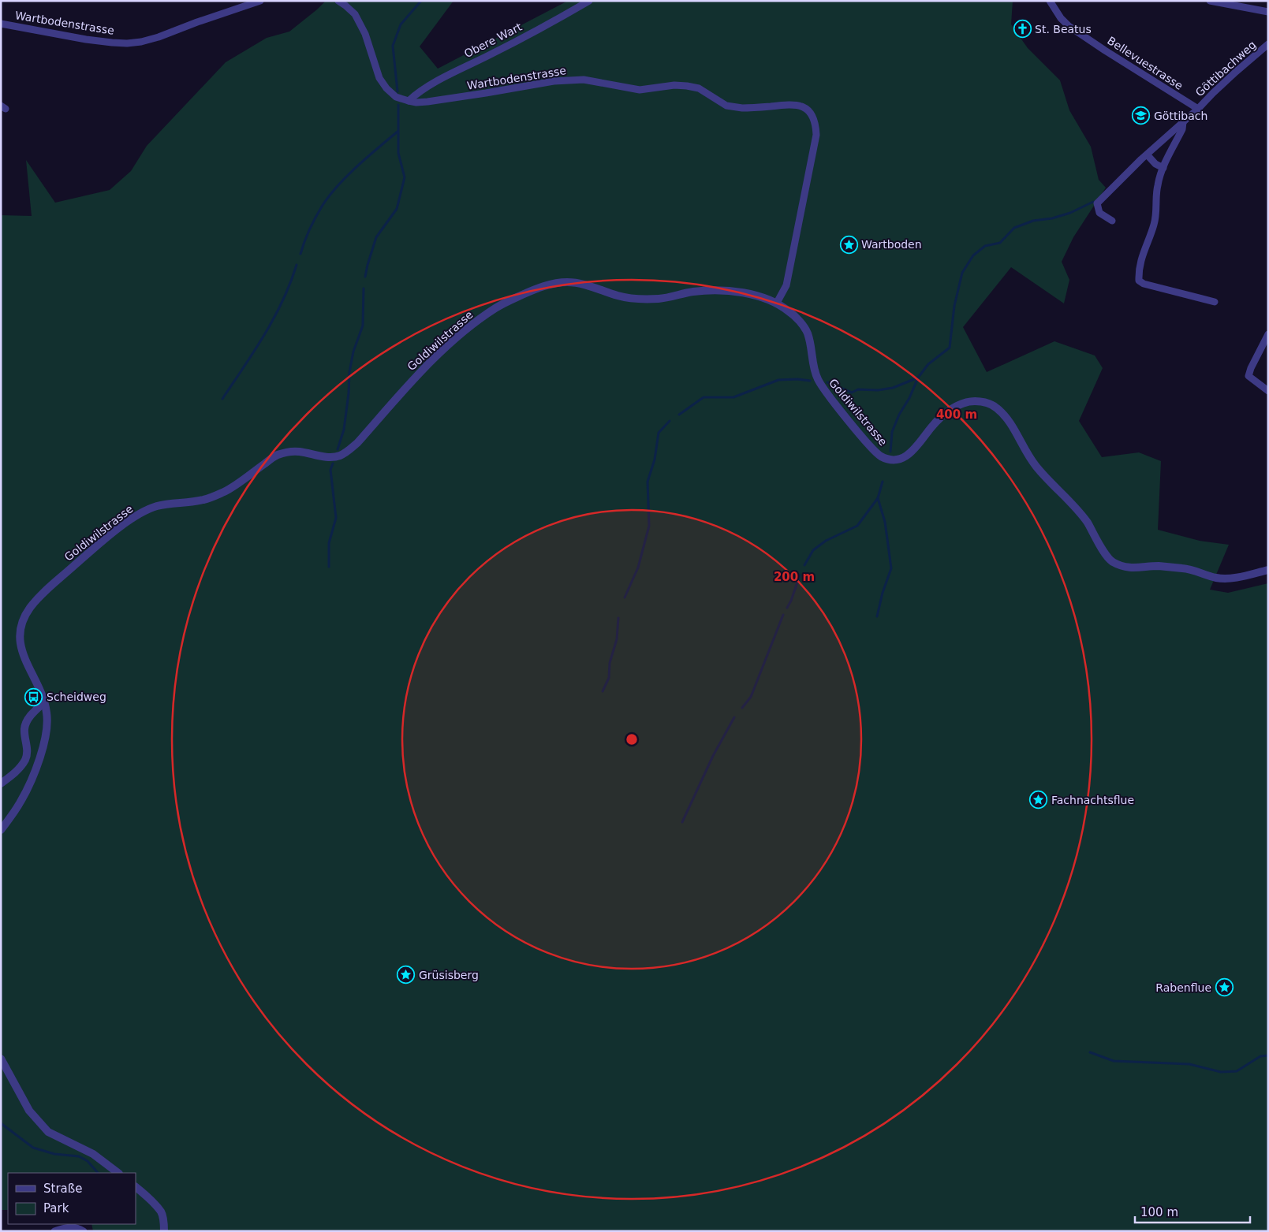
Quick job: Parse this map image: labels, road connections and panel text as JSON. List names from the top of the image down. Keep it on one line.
{"streets":{"street":["Wartbodenstrasse","Obere Wart","Bellevuestrasse","Göttibachweg","Goldiwilstrasse"]},"crossings":[["Wartbodenstrasse","Obere Wart"],["Wartbodenstrasse","Goldiwilstrasse"],["Bellevuestrasse","Göttibachweg"]],"places":{"church":["St. Beatus"],"school or university":["Göttibach"],"place":["Wartboden","Fachnachtsflue","Grüsisberg","Rabenflue"],"bus stop":["Scheidweg"]},"legend":["Straße","Park"],"scale_bar":"100 m","rings":["400 m","200 m"]}
